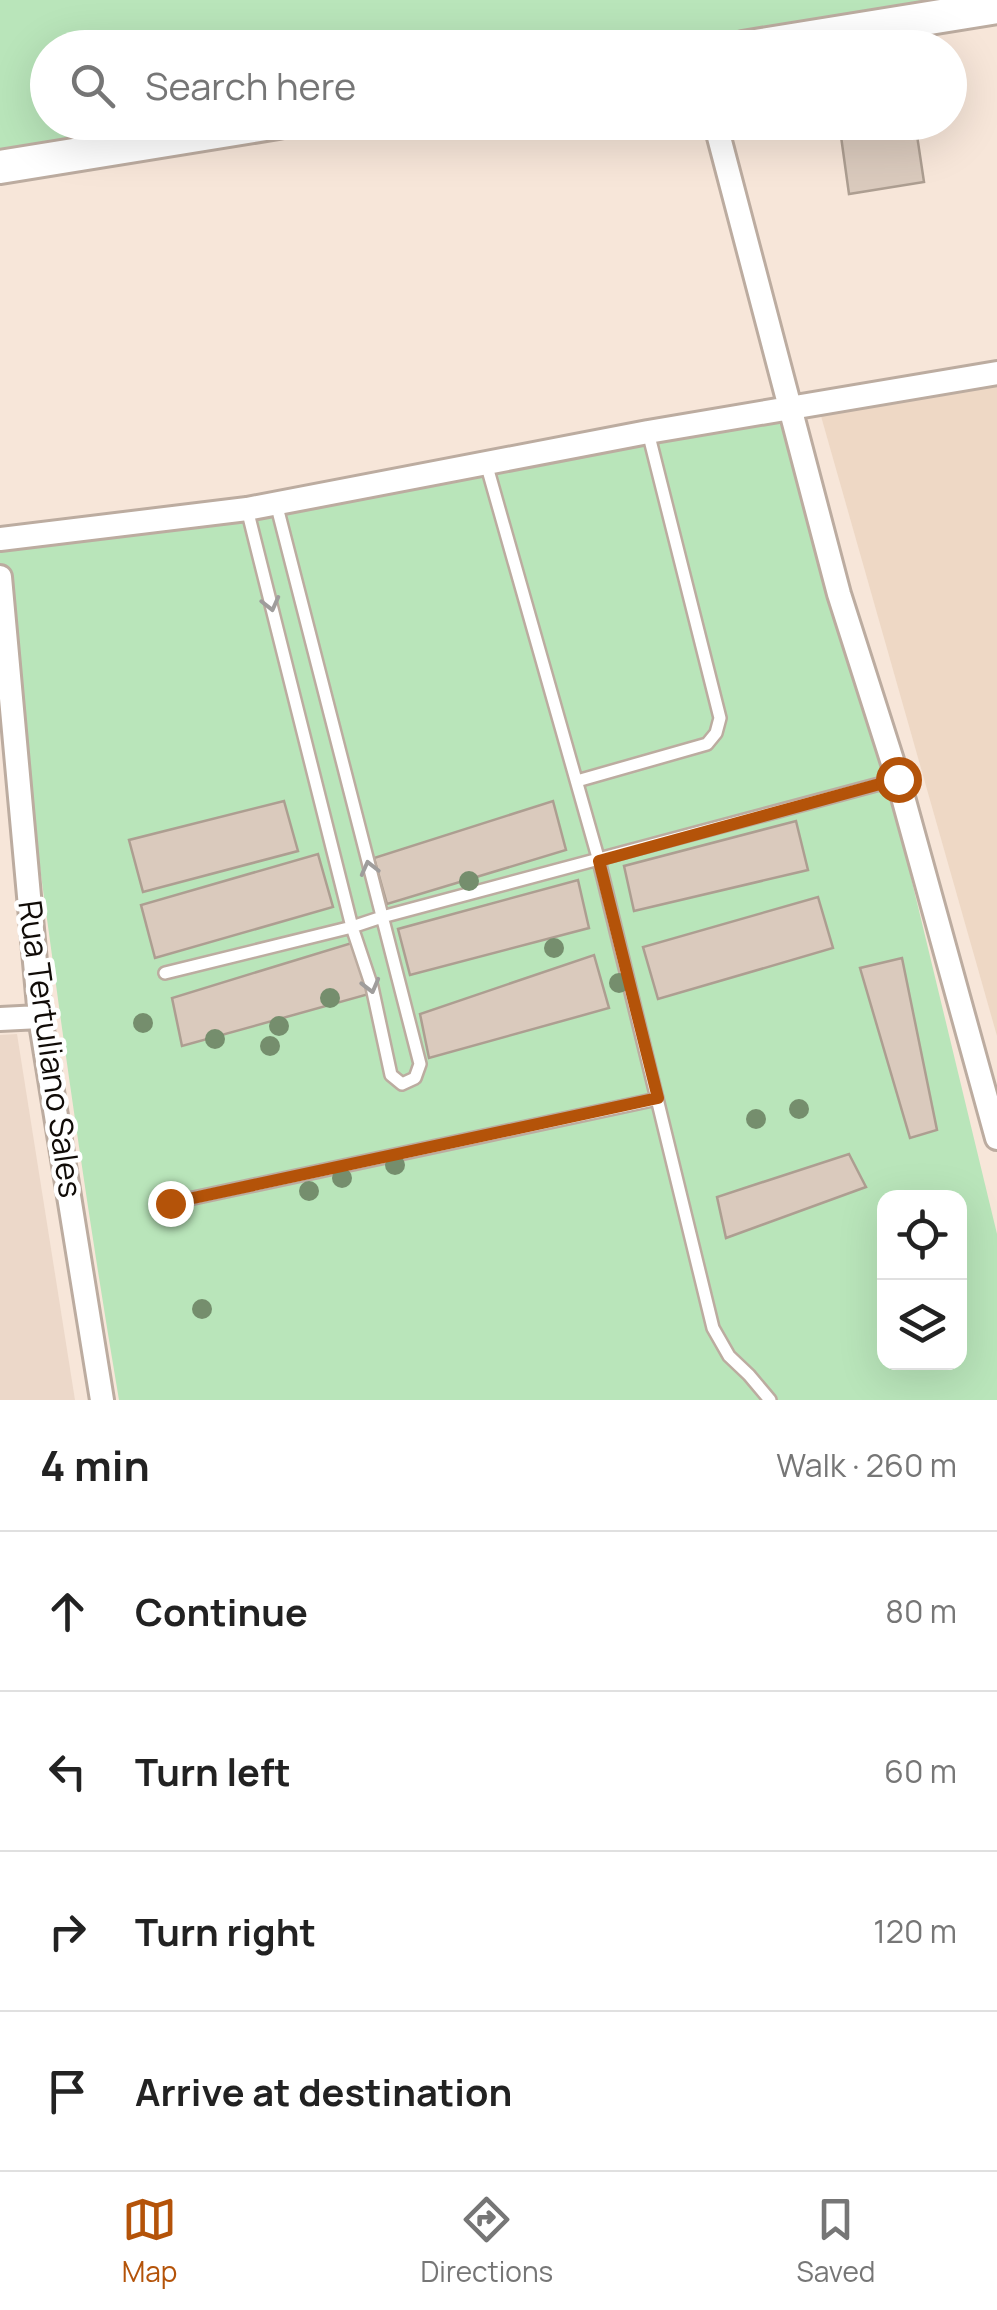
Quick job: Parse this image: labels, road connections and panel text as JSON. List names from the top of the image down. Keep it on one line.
{"streets":{"street":["Rua Tertuliano Sales"]},"page":{"search":"Search here","heading":["4 min","Walk · 260 m"],"list":[["Continue","80 m"],["Turn left","60 m"],["Turn right","120 m"],"Arrive at destination"],"nav":["Map","Directions","Saved"]}}
